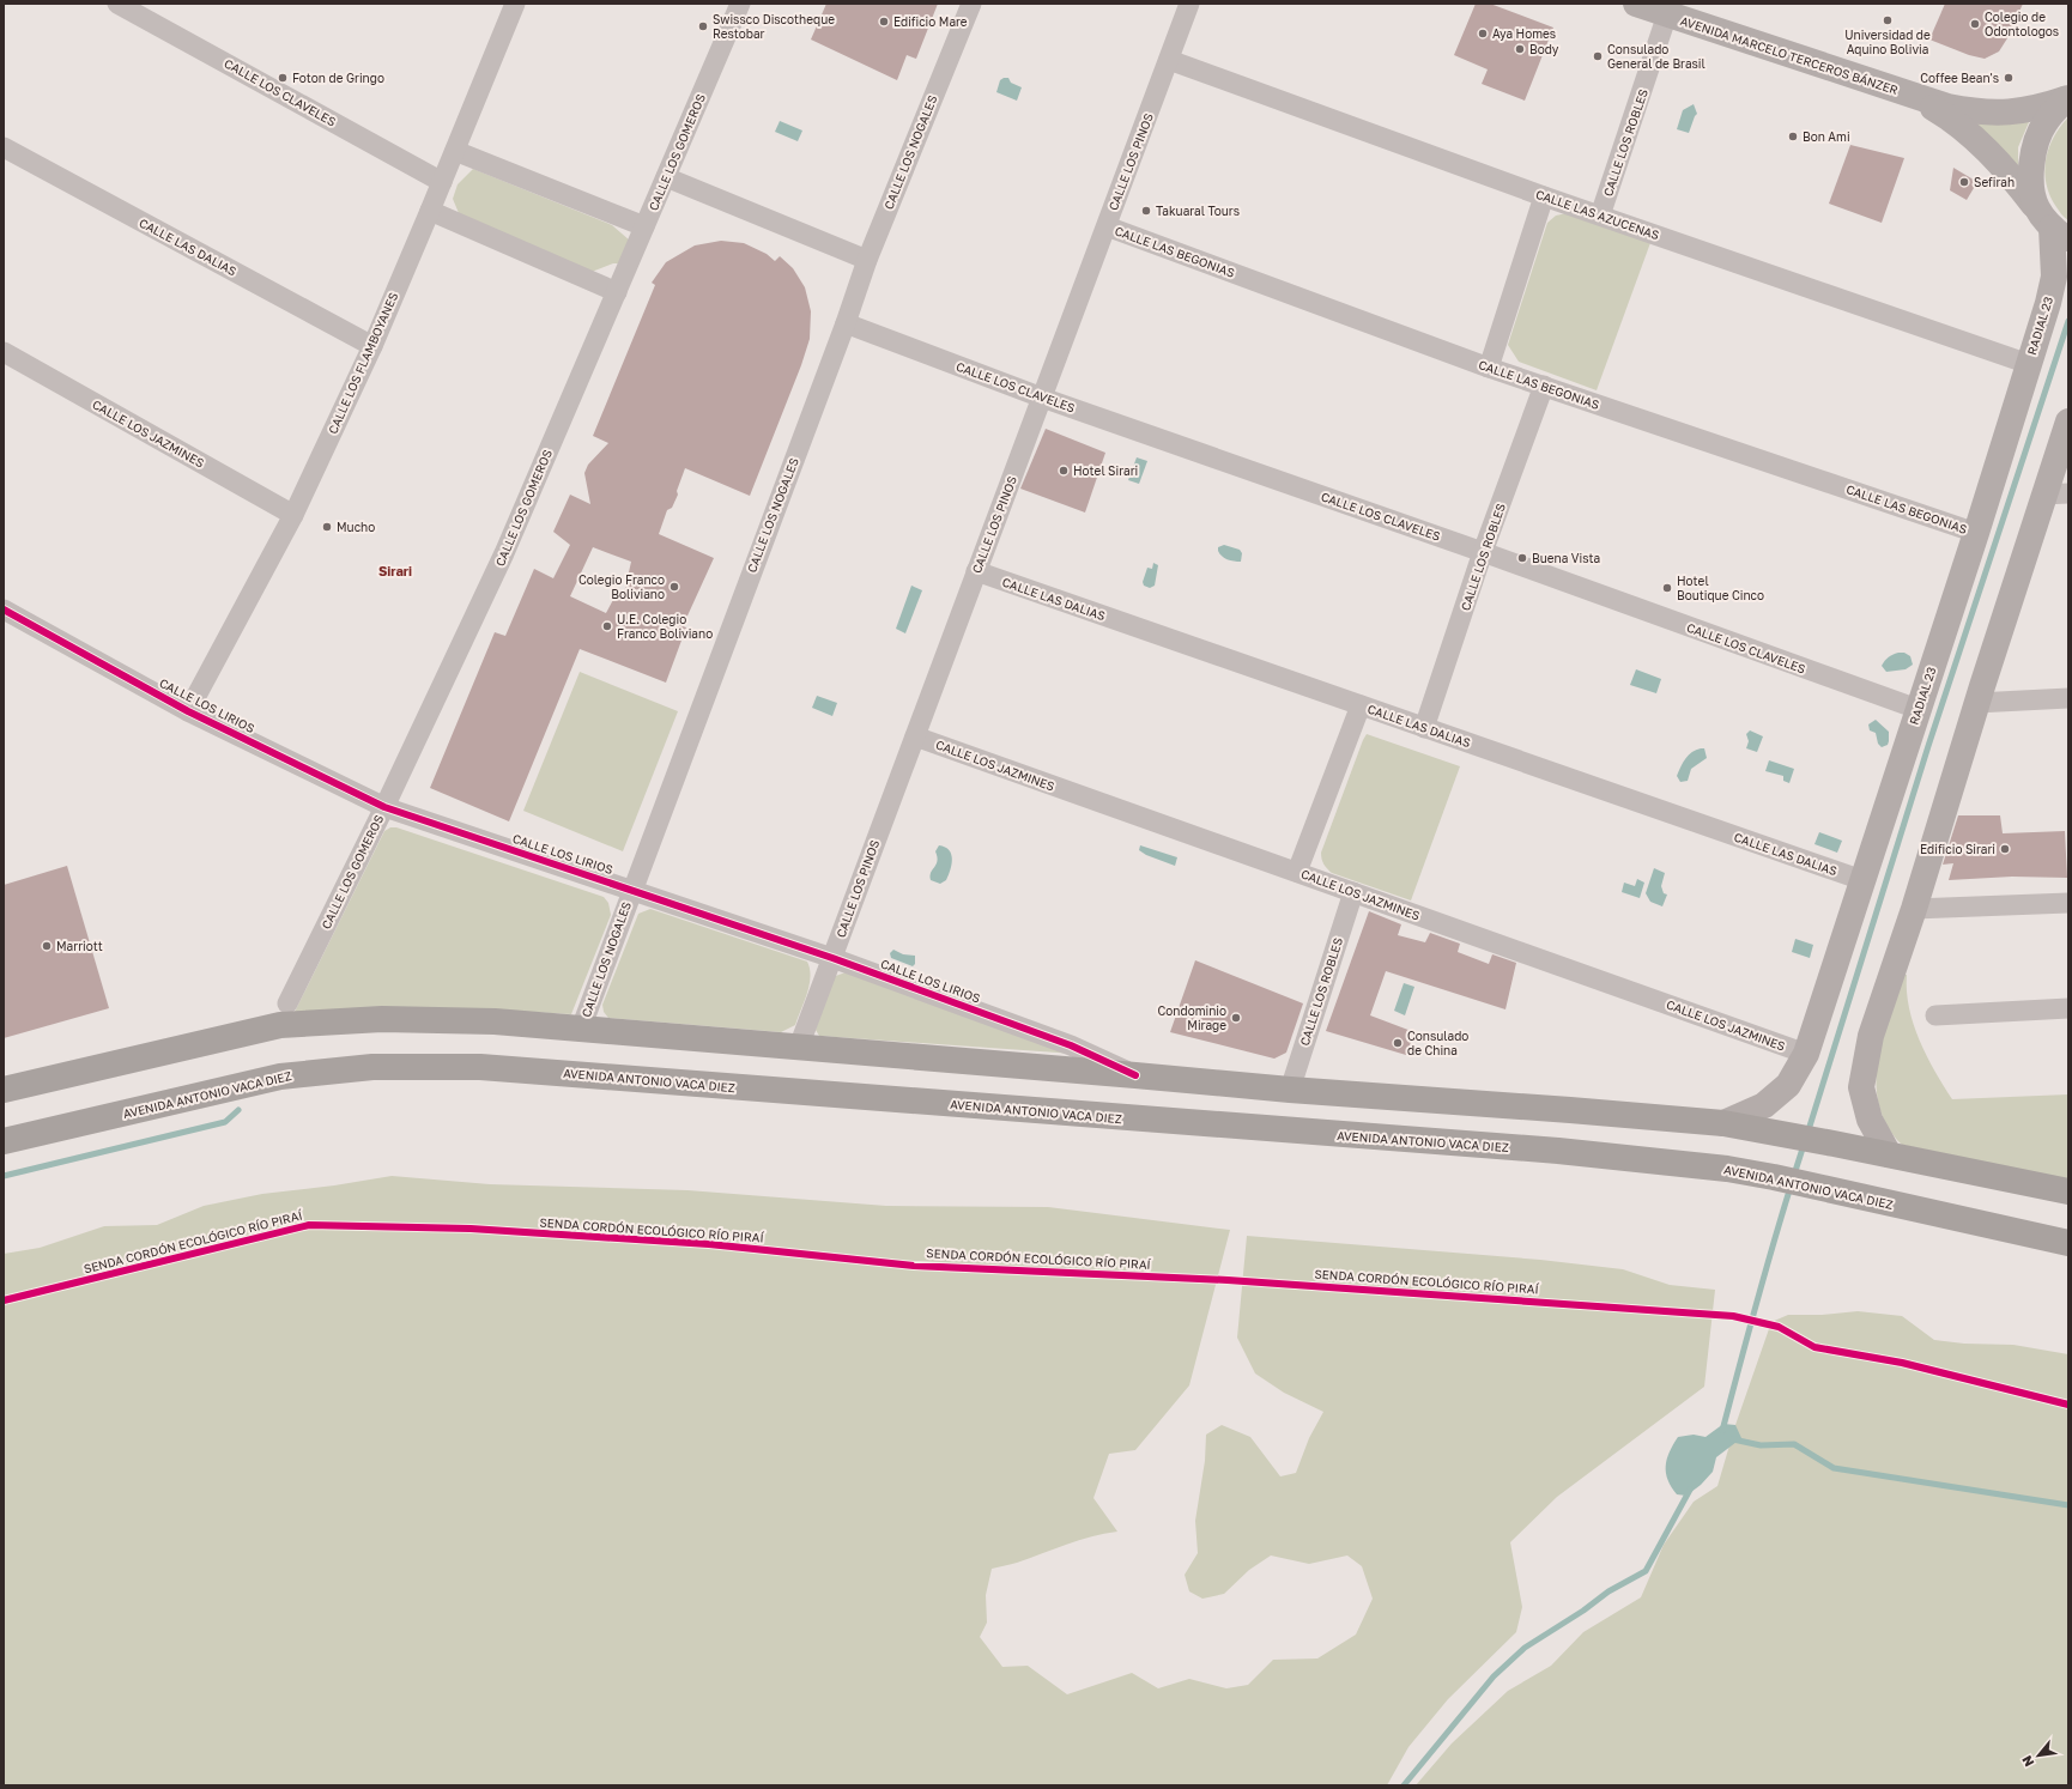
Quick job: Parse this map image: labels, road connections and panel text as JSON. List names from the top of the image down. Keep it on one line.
{"streets":{"highway":["AVENIDA ANTONIO VACA DIEZ"],"street":["AVENIDA MARCELO TERCEROS BÁNZER","CALLE LOS CLAVELES","CALLE LOS ROBLES","CALLE LOS GOMEROS","CALLE LOS NOGALES","CALLE LOS PINOS","CALLE LAS AZUCENAS","CALLE LAS DALIAS","CALLE LAS BEGONIAS","RADIAL 23","CALLE LOS FLAMBOYANES","CALLE LOS JAZMINES","CALLE LOS LIRIOS"],"cycle path":["SENDA CORDÓN ECOLÓGICO RÍO PIRAÍ"]},"crossings":[["AVENIDA MARCELO TERCEROS BÁNZER","CALLE LOS ROBLES"],["AVENIDA MARCELO TERCEROS BÁNZER","RADIAL 23"],["CALLE LOS CLAVELES","CALLE LOS ROBLES"],["CALLE LOS CLAVELES","CALLE LOS NOGALES"],["CALLE LOS CLAVELES","CALLE LOS PINOS"],["CALLE LOS CLAVELES","RADIAL 23"],["CALLE LOS CLAVELES","CALLE LOS FLAMBOYANES"],["CALLE LOS ROBLES","CALLE LAS AZUCENAS"],["CALLE LOS ROBLES","CALLE LAS DALIAS"],["CALLE LOS ROBLES","CALLE LAS BEGONIAS"],["CALLE LOS ROBLES","CALLE LOS JAZMINES"],["CALLE LOS GOMEROS","CALLE LOS LIRIOS"],["CALLE LOS NOGALES","CALLE LOS LIRIOS"],["CALLE LOS PINOS","CALLE LAS AZUCENAS"],["CALLE LOS PINOS","CALLE LAS DALIAS"],["CALLE LOS PINOS","CALLE LAS BEGONIAS"],["CALLE LOS PINOS","CALLE LOS JAZMINES"],["CALLE LOS PINOS","CALLE LOS LIRIOS"],["CALLE LAS AZUCENAS","RADIAL 23"],["CALLE LAS DALIAS","RADIAL 23"],["CALLE LAS DALIAS","CALLE LOS FLAMBOYANES"],["CALLE LAS BEGONIAS","RADIAL 23"],["RADIAL 23","CALLE LOS JAZMINES"],["CALLE LOS FLAMBOYANES","CALLE LOS JAZMINES"],["CALLE LOS FLAMBOYANES","CALLE LOS LIRIOS"]],"districts":["Sirari"],"places":["Universidad de Aquino Bolivia","Edificio Mare","Colegio de Odontologos","Swissco Discotheque Restobar","Aya Homes","Body","Consulado General de Brasil","Foton de Gringo","Coffee Bean's","Bon Ami","Sefirah","Takuaral Tours","Hotel Sirari","Mucho","Buena Vista","Colegio Franco Boliviano","Hotel Boutique Cinco","U.E. Colegio Franco Boliviano","Edificio Sirari","Marriott","Condominio Mirage","Consulado de China"],"north":"bottom left"}
